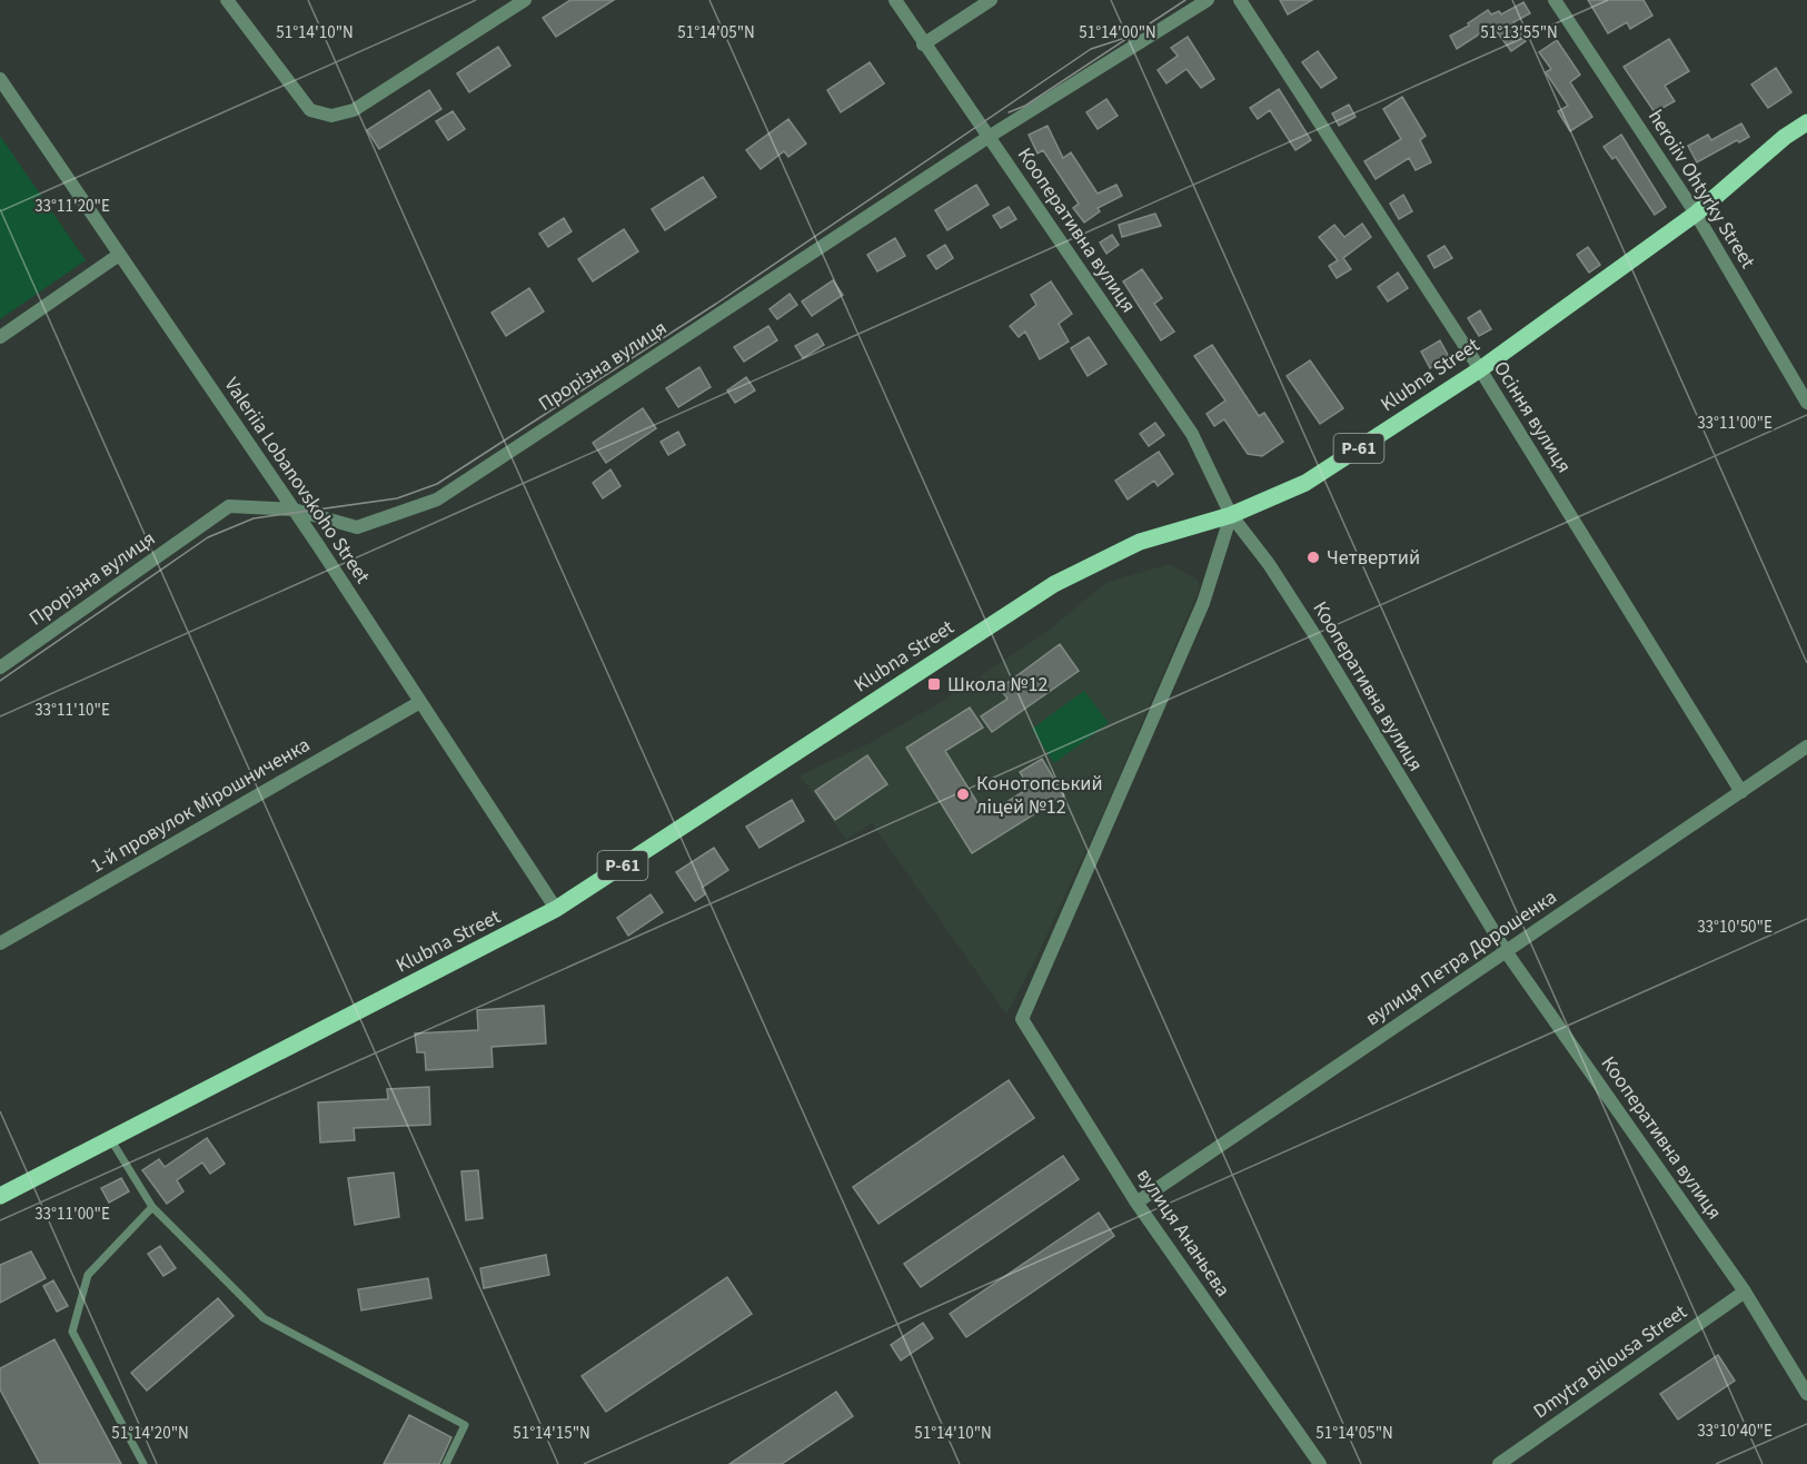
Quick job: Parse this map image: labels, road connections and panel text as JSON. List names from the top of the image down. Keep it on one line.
{"streets":{"main road":["Klubna Street","Р-61"],"street":["heroiiv Ohtyrky Street","Кооперативна вулиця","Прорізна вулиця","Осіння вулиця","Valeriia Lobanovskoho Street","1-й провулок Мірошниченка","вулиця Петра Дорошенка","вулиця Ананьєва","Dmytra Bilousa Street"]},"crossings":[["heroiiv Ohtyrky Street","Klubna Street"],["Кооперативна вулиця","Прорізна вулиця"],["Кооперативна вулиця","Klubna Street"],["Кооперативна вулиця","вулиця Петра Дорошенка"],["Кооперативна вулиця","вулиця Ананьєва"],["Кооперативна вулиця","Dmytra Bilousa Street"],["Прорізна вулиця","Valeriia Lobanovskoho Street"],["Klubna Street","Осіння вулиця"],["Klubna Street","Valeriia Lobanovskoho Street"],["Klubna Street","вулиця Ананьєва"],["Осіння вулиця","вулиця Петра Дорошенка"],["Valeriia Lobanovskoho Street","1-й провулок Мірошниченка"],["вулиця Петра Дорошенка","вулиця Ананьєва"]],"places":{"other":["Четвертий","Конотопський ліцей №12"],"transit":["Школа №12"]},"coordinates":["51°14'05\"N","51°14'00\"N","51°13'55\"N","51°14'10\"N","33°11'20\"E","33°11'00\"E","33°11'10\"E","33°10'50\"E","33°10'40\"E","51°14'20\"N","51°14'15\"N"]}
